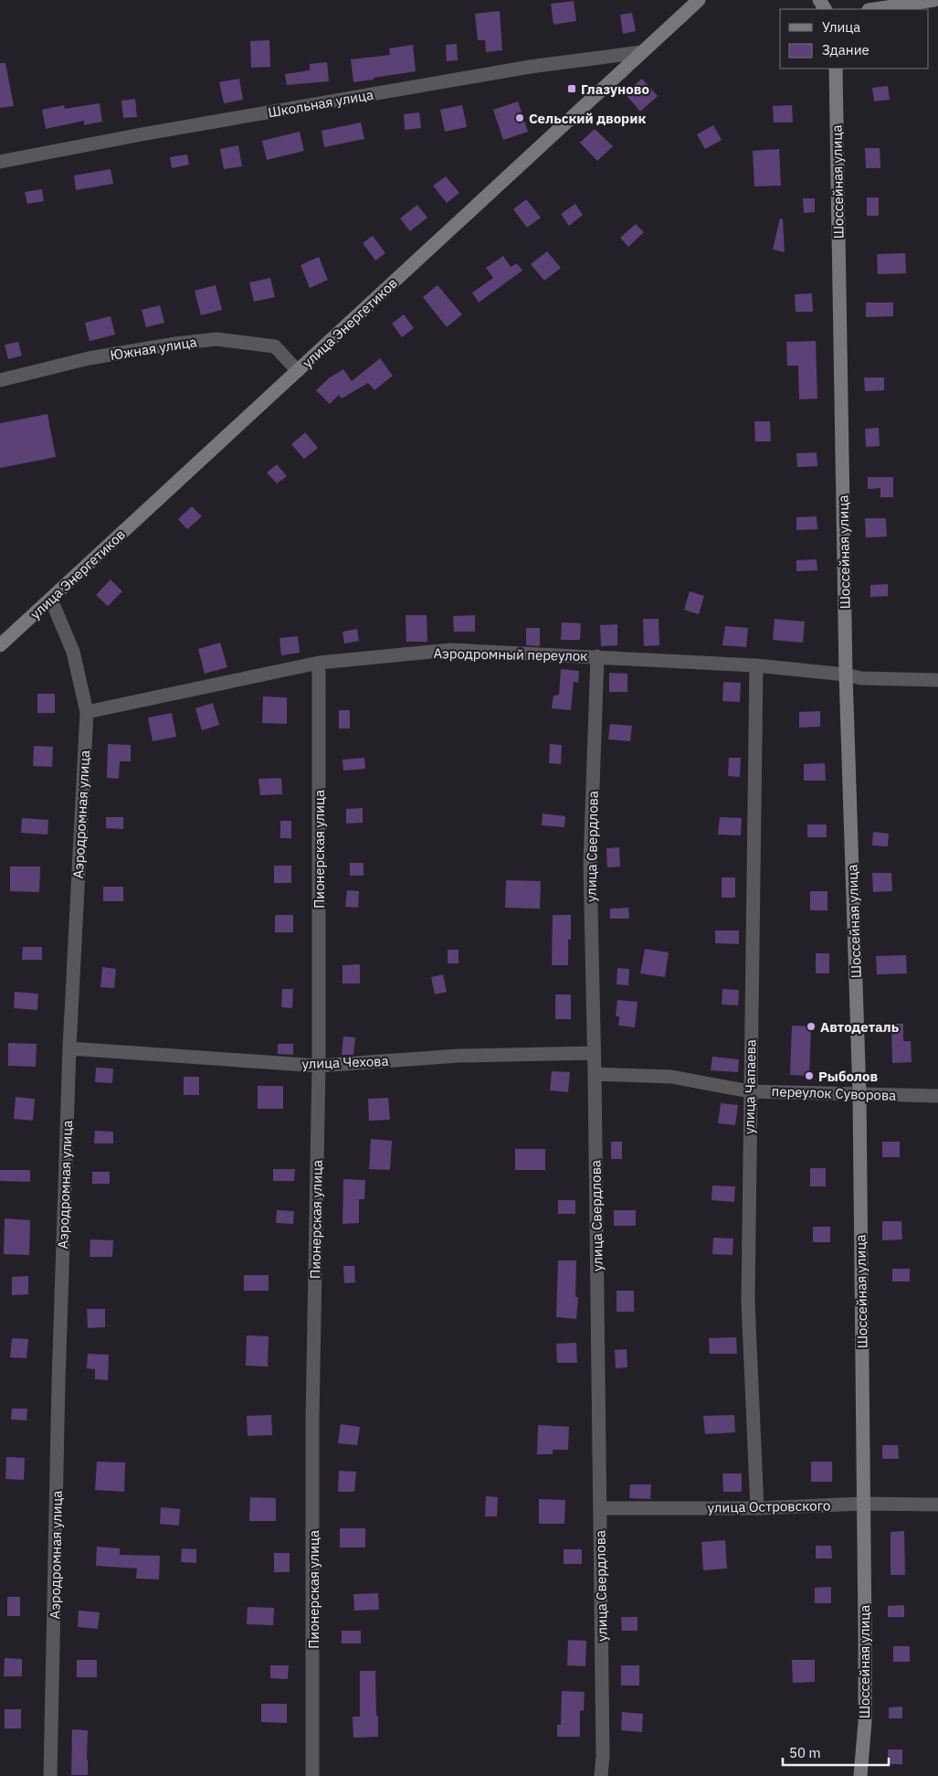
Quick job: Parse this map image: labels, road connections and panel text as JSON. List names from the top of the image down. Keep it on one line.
{"streets":{"main road":["Шоссейная улица","улица Энергетиков"],"street":["Школьная улица","Южная улица","Аэродромный переулок","Аэродромная улица","улица Свердлова","Пионерская улица","улица Чехова","улица Чапаева","переулок Суворова","улица Островского"]},"crossings":[["Школьная улица","улица Энергетиков"],["Шоссейная улица","Аэродромный переулок"],["Шоссейная улица","переулок Суворова"],["Шоссейная улица","улица Островского"],["улица Энергетиков","Южная улица"],["улица Энергетиков","Аэродромная улица"],["Аэродромный переулок","Аэродромная улица"],["Аэродромный переулок","улица Свердлова"],["Аэродромный переулок","Пионерская улица"],["Аэродромный переулок","улица Чапаева"],["Аэродромная улица","улица Чехова"],["улица Свердлова","улица Чехова"],["улица Свердлова","переулок Суворова"],["улица Свердлова","улица Островского"],["Пионерская улица","улица Чехова"],["улица Чапаева","переулок Суворова"],["улица Чапаева","улица Островского"]],"places":{"transit":["Глазуново"],"other":["Сельский дворик","Автодеталь","Рыболов"]},"legend":["Улица","Здание"],"scale_bar":"50 m"}
